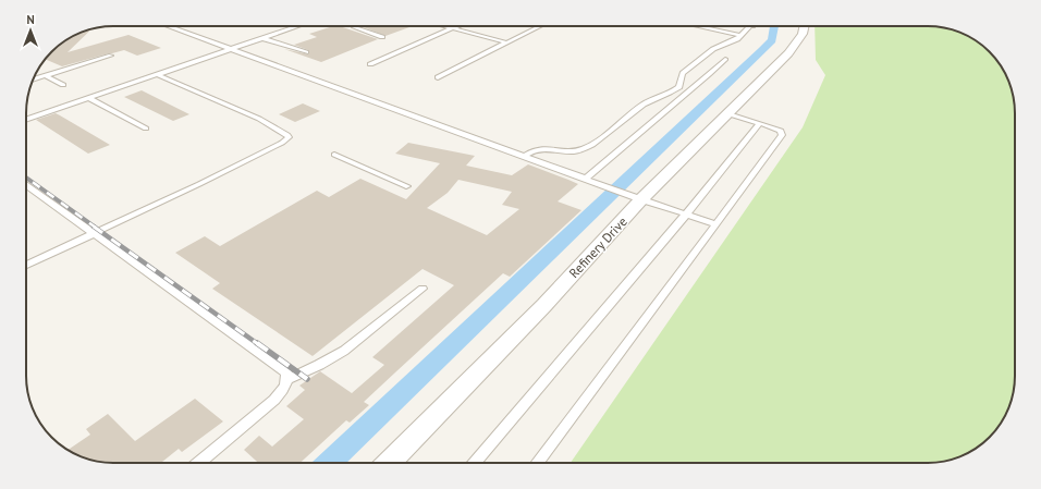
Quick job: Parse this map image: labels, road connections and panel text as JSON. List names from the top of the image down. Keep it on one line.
{"streets":{"street":["Refinery Drive"]},"north":"top"}
